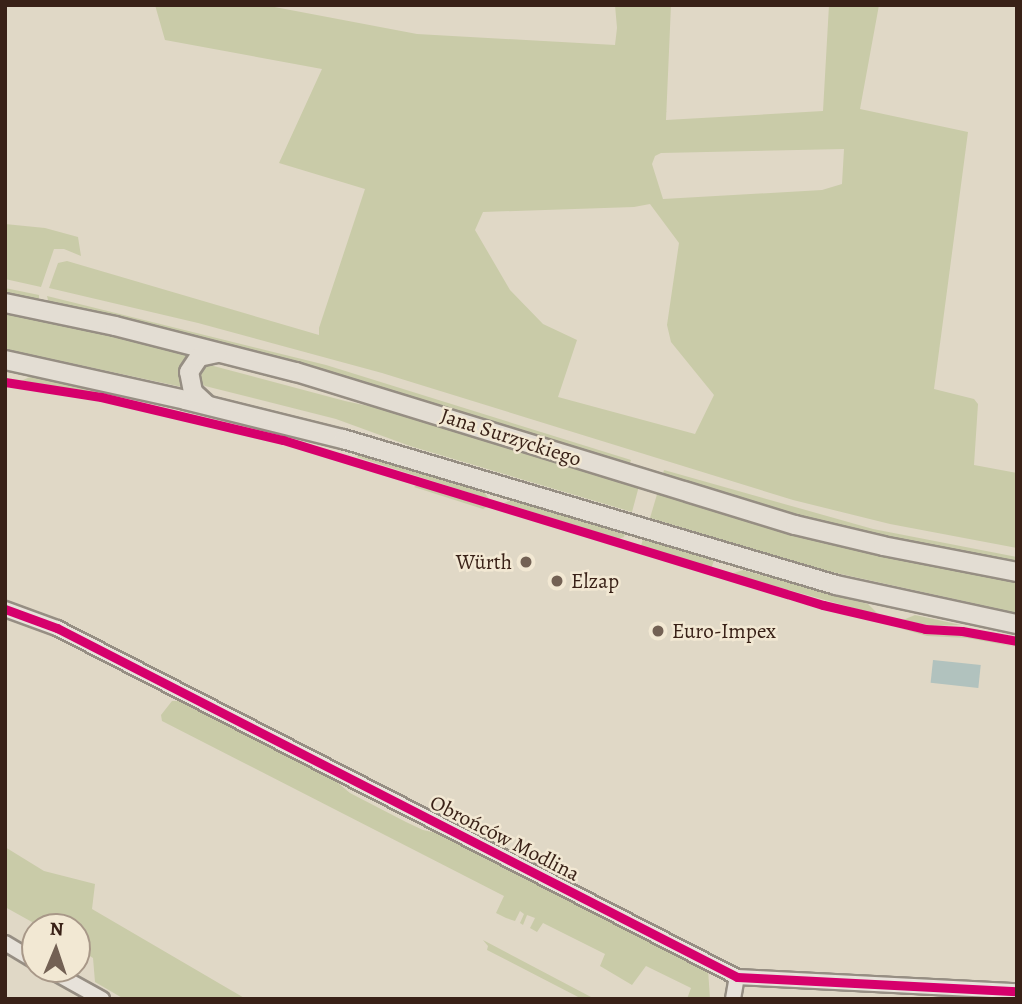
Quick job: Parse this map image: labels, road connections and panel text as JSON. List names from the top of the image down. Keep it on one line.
{"streets":{"main road":["Jana Surzyckiego"],"street":["Obrońców Modlina"]},"places":["Würth","Elzap","Euro-Impex"],"north":"top"}
